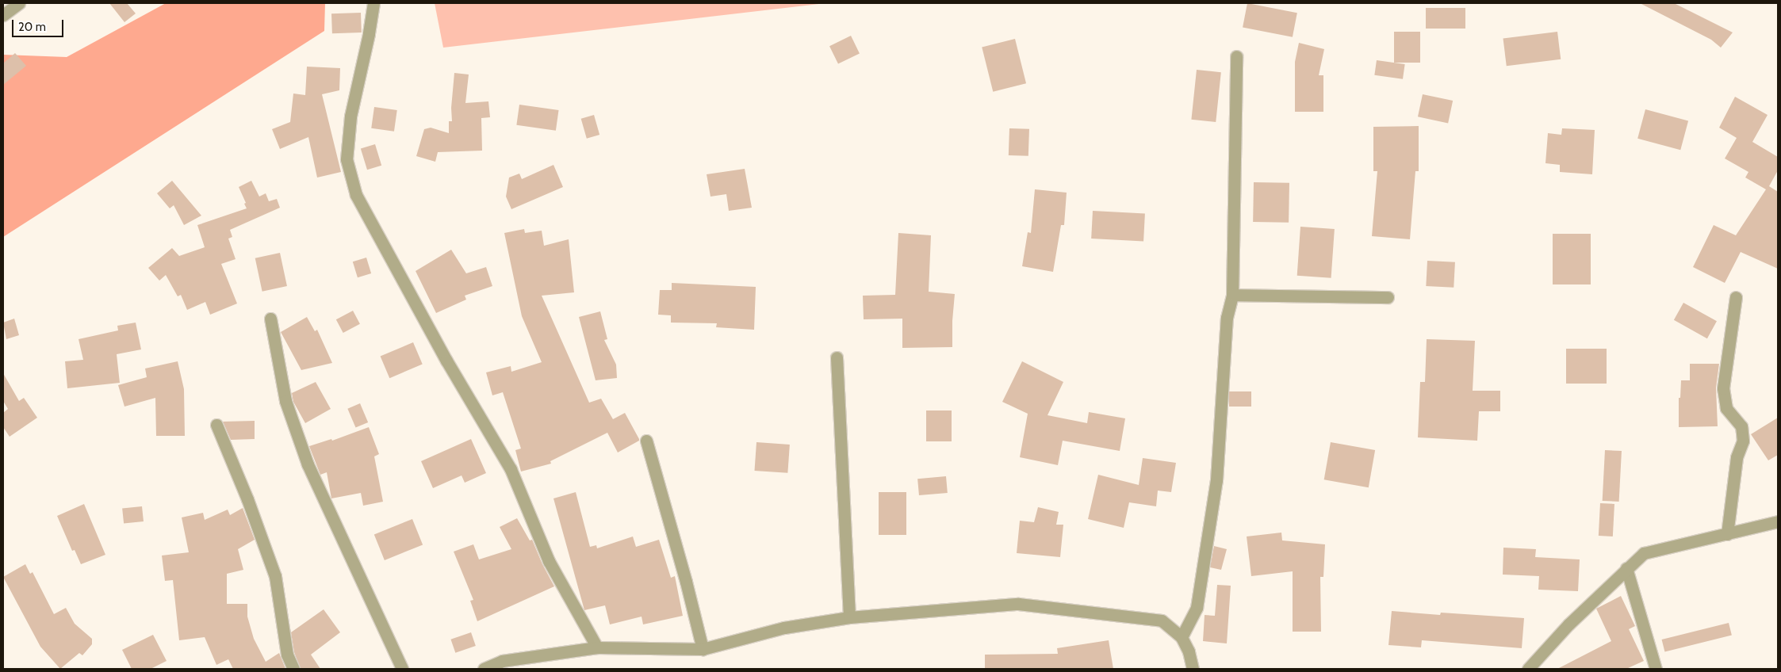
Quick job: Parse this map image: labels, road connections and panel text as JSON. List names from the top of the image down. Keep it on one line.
{"scale_bar":"20 m"}
